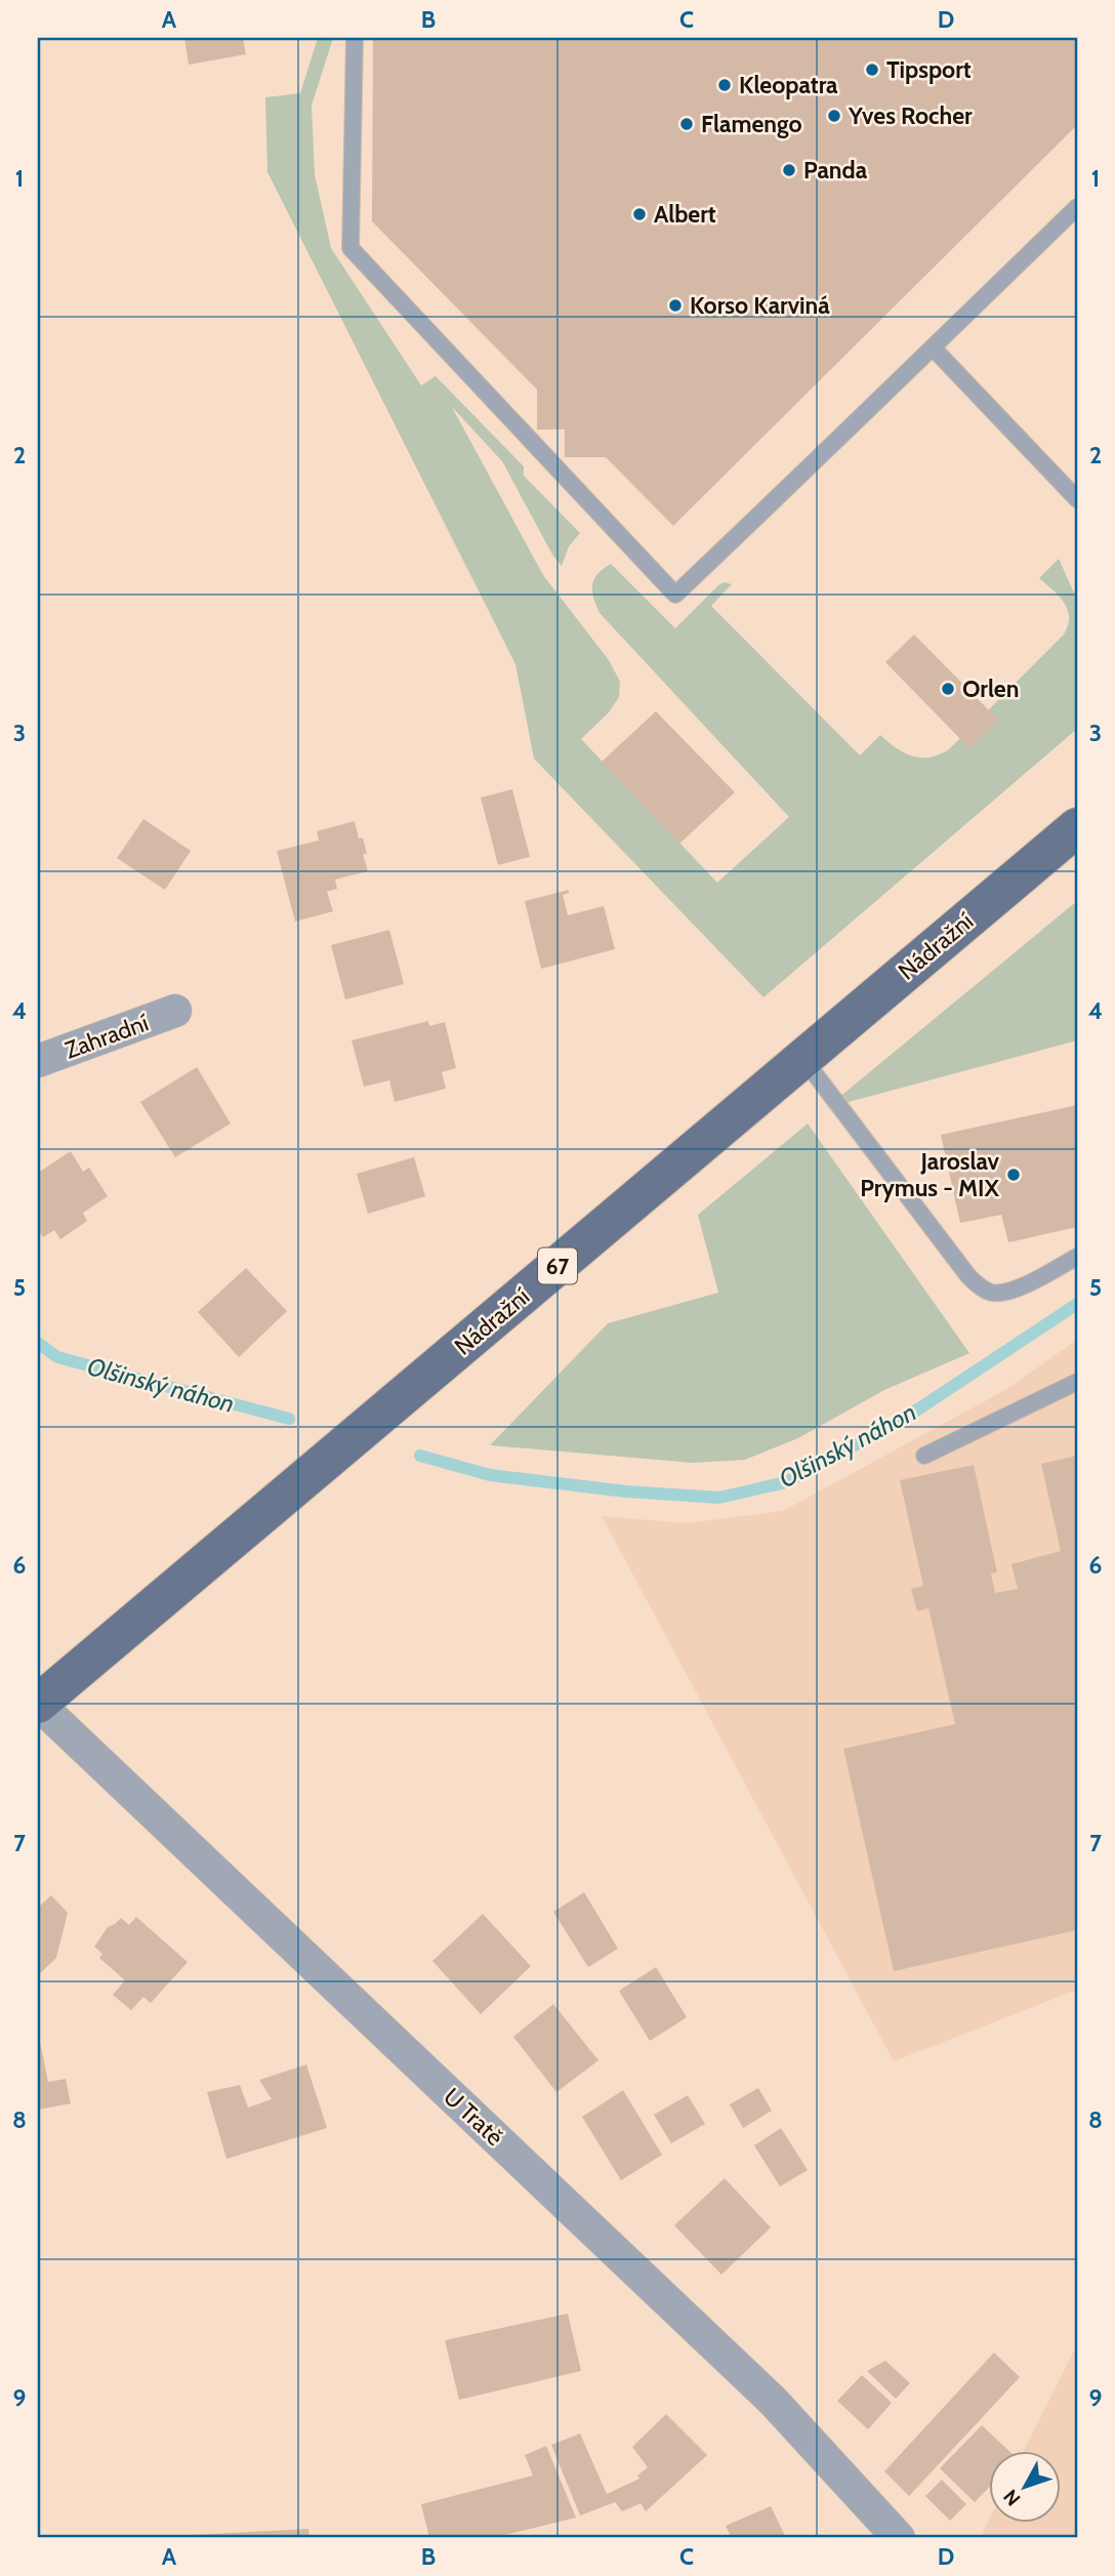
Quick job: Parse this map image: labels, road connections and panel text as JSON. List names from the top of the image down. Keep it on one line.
{"streets":{"main road":["Nádražní","67"],"street":["Zahradní","U Tratě"]},"crossings":[["Nádražní","U Tratě"]],"water":["Olšinský náhon"],"places":["Tipsport","Kleopatra","Yves Rocher","Flamengo","Panda","Albert","Korso Karviná","Orlen","Jaroslav Prymus - MIX"],"north":"bottom left","grid":{"columns":["A","B","C","D"],"rows":["1","2","3","4","5","6","7","8","9"]}}
